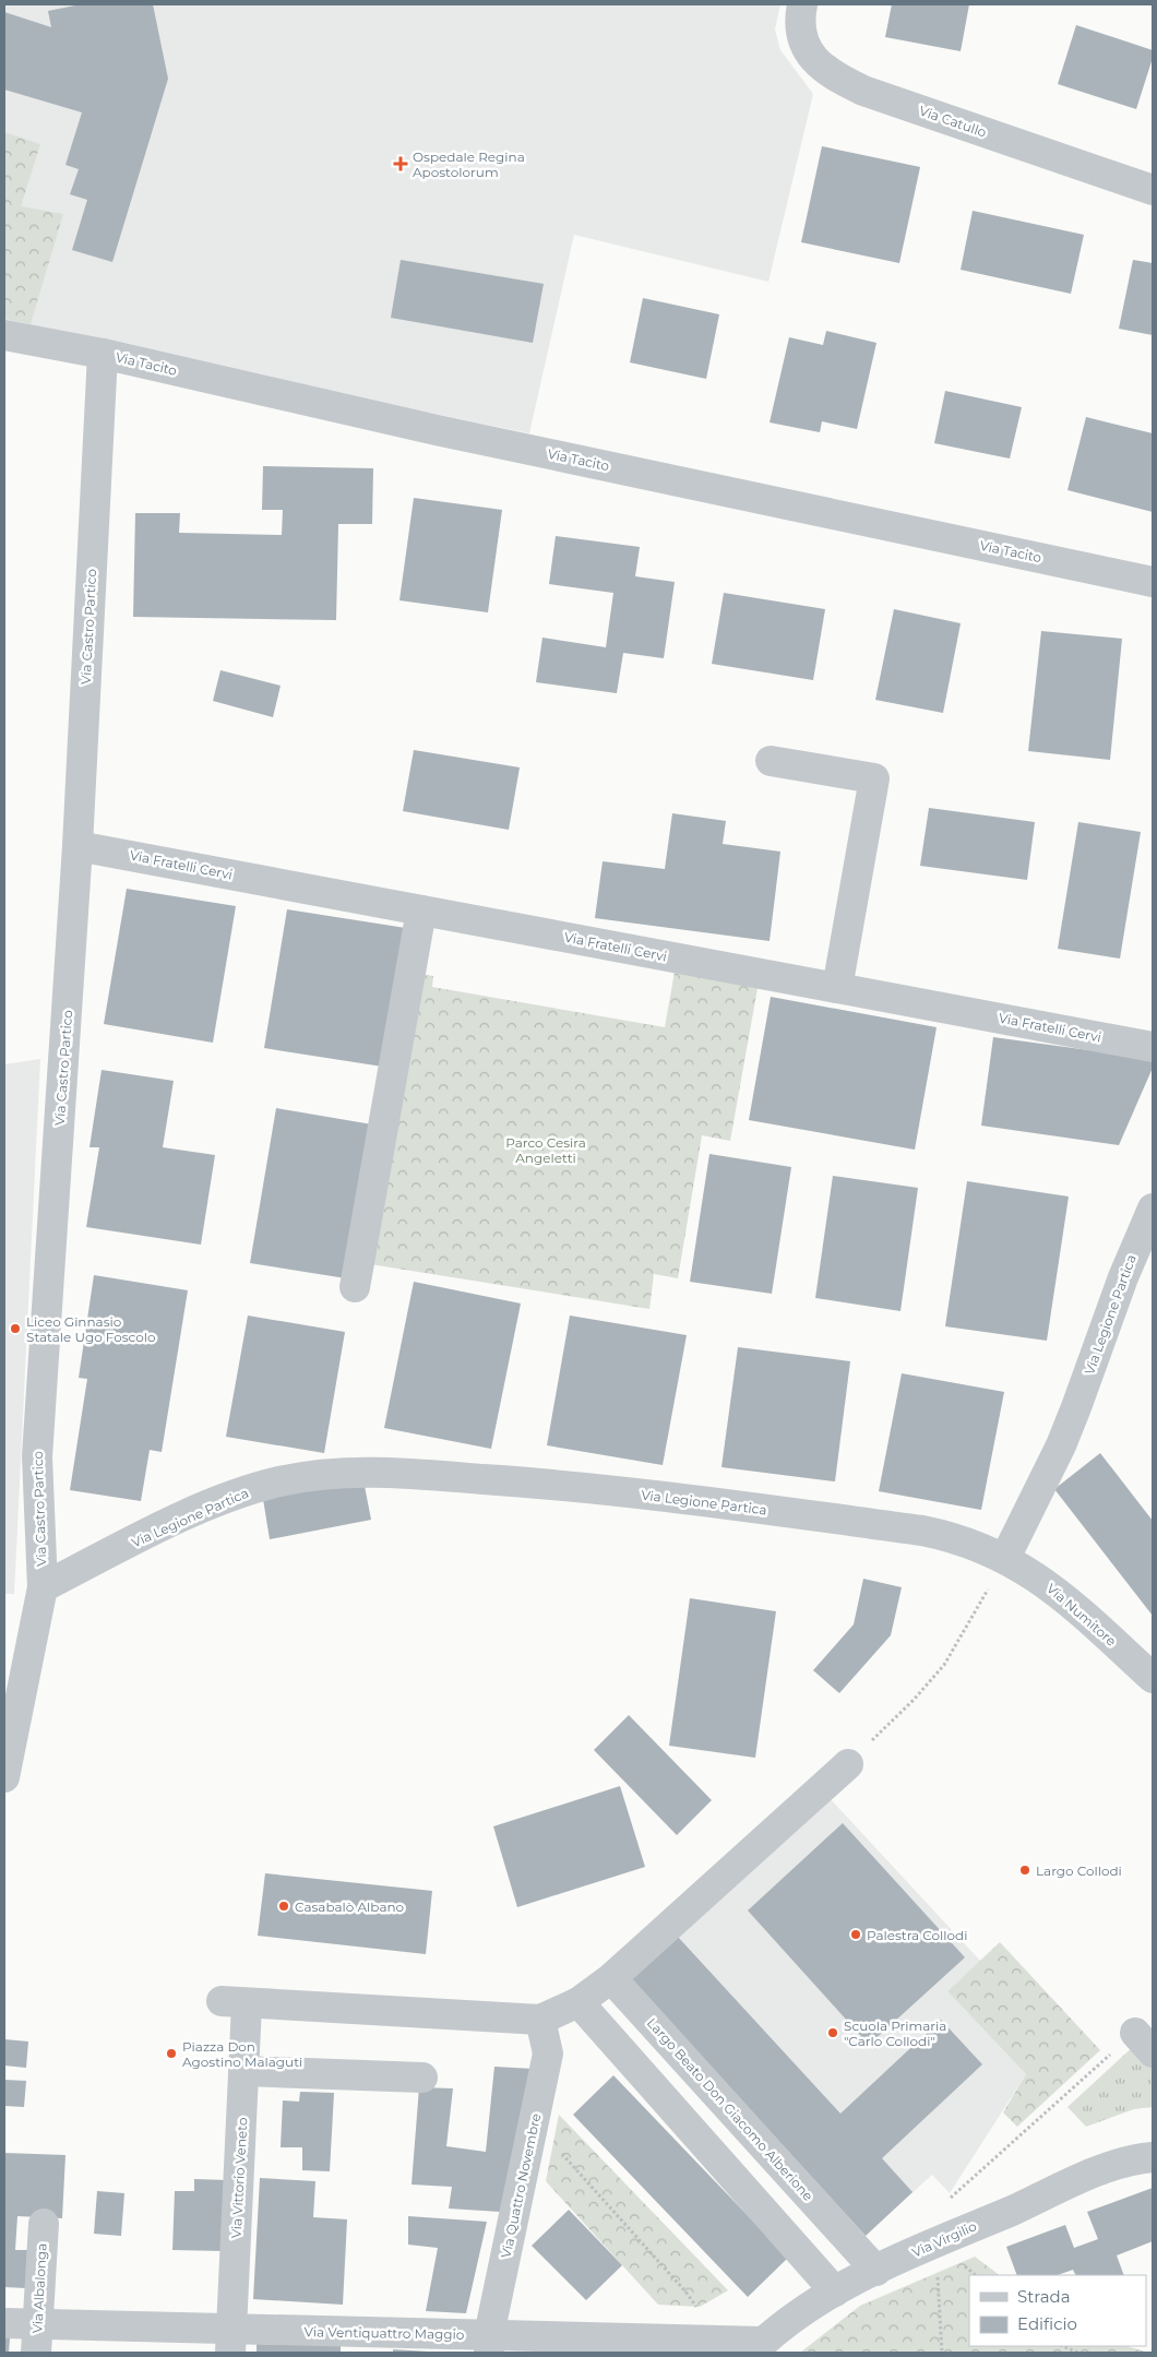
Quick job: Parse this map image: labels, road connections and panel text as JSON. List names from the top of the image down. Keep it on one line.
{"streets":{"street":["Via Catullo","Via Tacito","Via Castro Partico","Via Fratelli Cervi","Via Legione Partica","Via Numitore","Largo Beato Don Giacomo Alberione","Via Vittorio Veneto","Via Quattro Novembre","Via Virgilio","Via Albalonga","Via Ventiquattro Maggio"]},"crossings":[["Via Tacito","Via Castro Partico"],["Via Castro Partico","Via Fratelli Cervi"],["Via Castro Partico","Via Legione Partica"],["Via Legione Partica","Via Numitore"],["Largo Beato Don Giacomo Alberione","Via Virgilio"],["Via Vittorio Veneto","Via Quattro Novembre"],["Via Vittorio Veneto","Via Ventiquattro Maggio"],["Via Quattro Novembre","Via Ventiquattro Maggio"],["Via Virgilio","Via Ventiquattro Maggio"],["Via Albalonga","Via Ventiquattro Maggio"]],"parks":["Parco Cesira Angeletti"],"places":{"health":["Ospedale Regina Apostolorum"],"other":["Liceo Ginnasio Statale Ugo Foscolo","Largo Collodi","Casabalò Albano","Palestra Collodi","Scuola Primaria \"Carlo Collodi\"","Piazza Don Agostino Malaguti"]},"legend":["Strada","Edificio"]}
